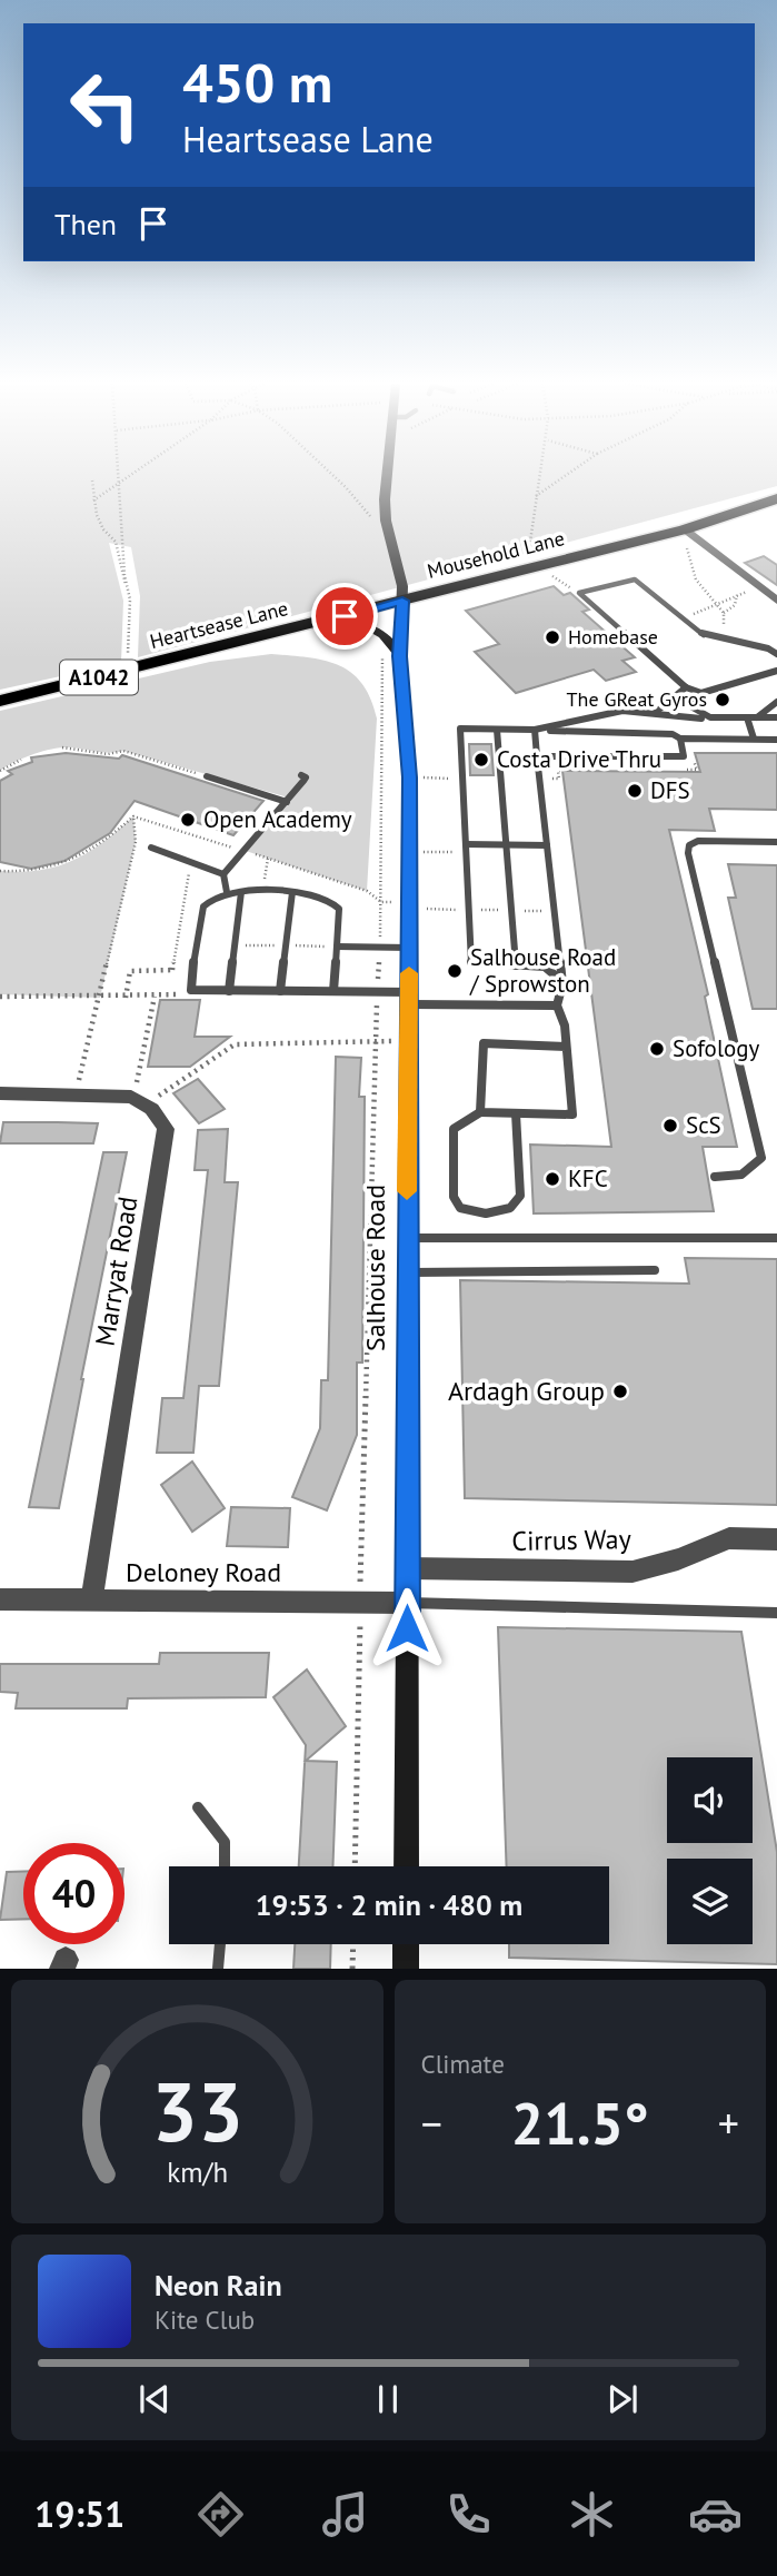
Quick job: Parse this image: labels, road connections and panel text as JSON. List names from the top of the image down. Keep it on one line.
{"streets":{"highway":["Mousehold Lane","Heartsease Lane","A1042"],"street":["Salhouse Road","Marryat Road","Cirrus Way","Deloney Road"]},"crossings":[["Mousehold Lane","Heartsease Lane"],["Mousehold Lane","Salhouse Road"],["Heartsease Lane","Salhouse Road"],["Salhouse Road","Cirrus Way"],["Salhouse Road","Deloney Road"],["Marryat Road","Deloney Road"]],"places":["Homebase","The GReat Gyros","Costa Drive Thru","DFS","Open Academy","Salhouse Road / Sprowston","Sofology","ScS","KFC","Ardagh Group"],"page":{"turn":["450 m","Heartsease Lane"],"then":"Then","limit":"40","trip":"19:53 · 2 min · 480 m","tile":"Climate","heat":["−","21.5°","+"],"song":["Neon Rain","Kite Club"],"tabs":"19:51","gauge":["33","km/h"]}}
